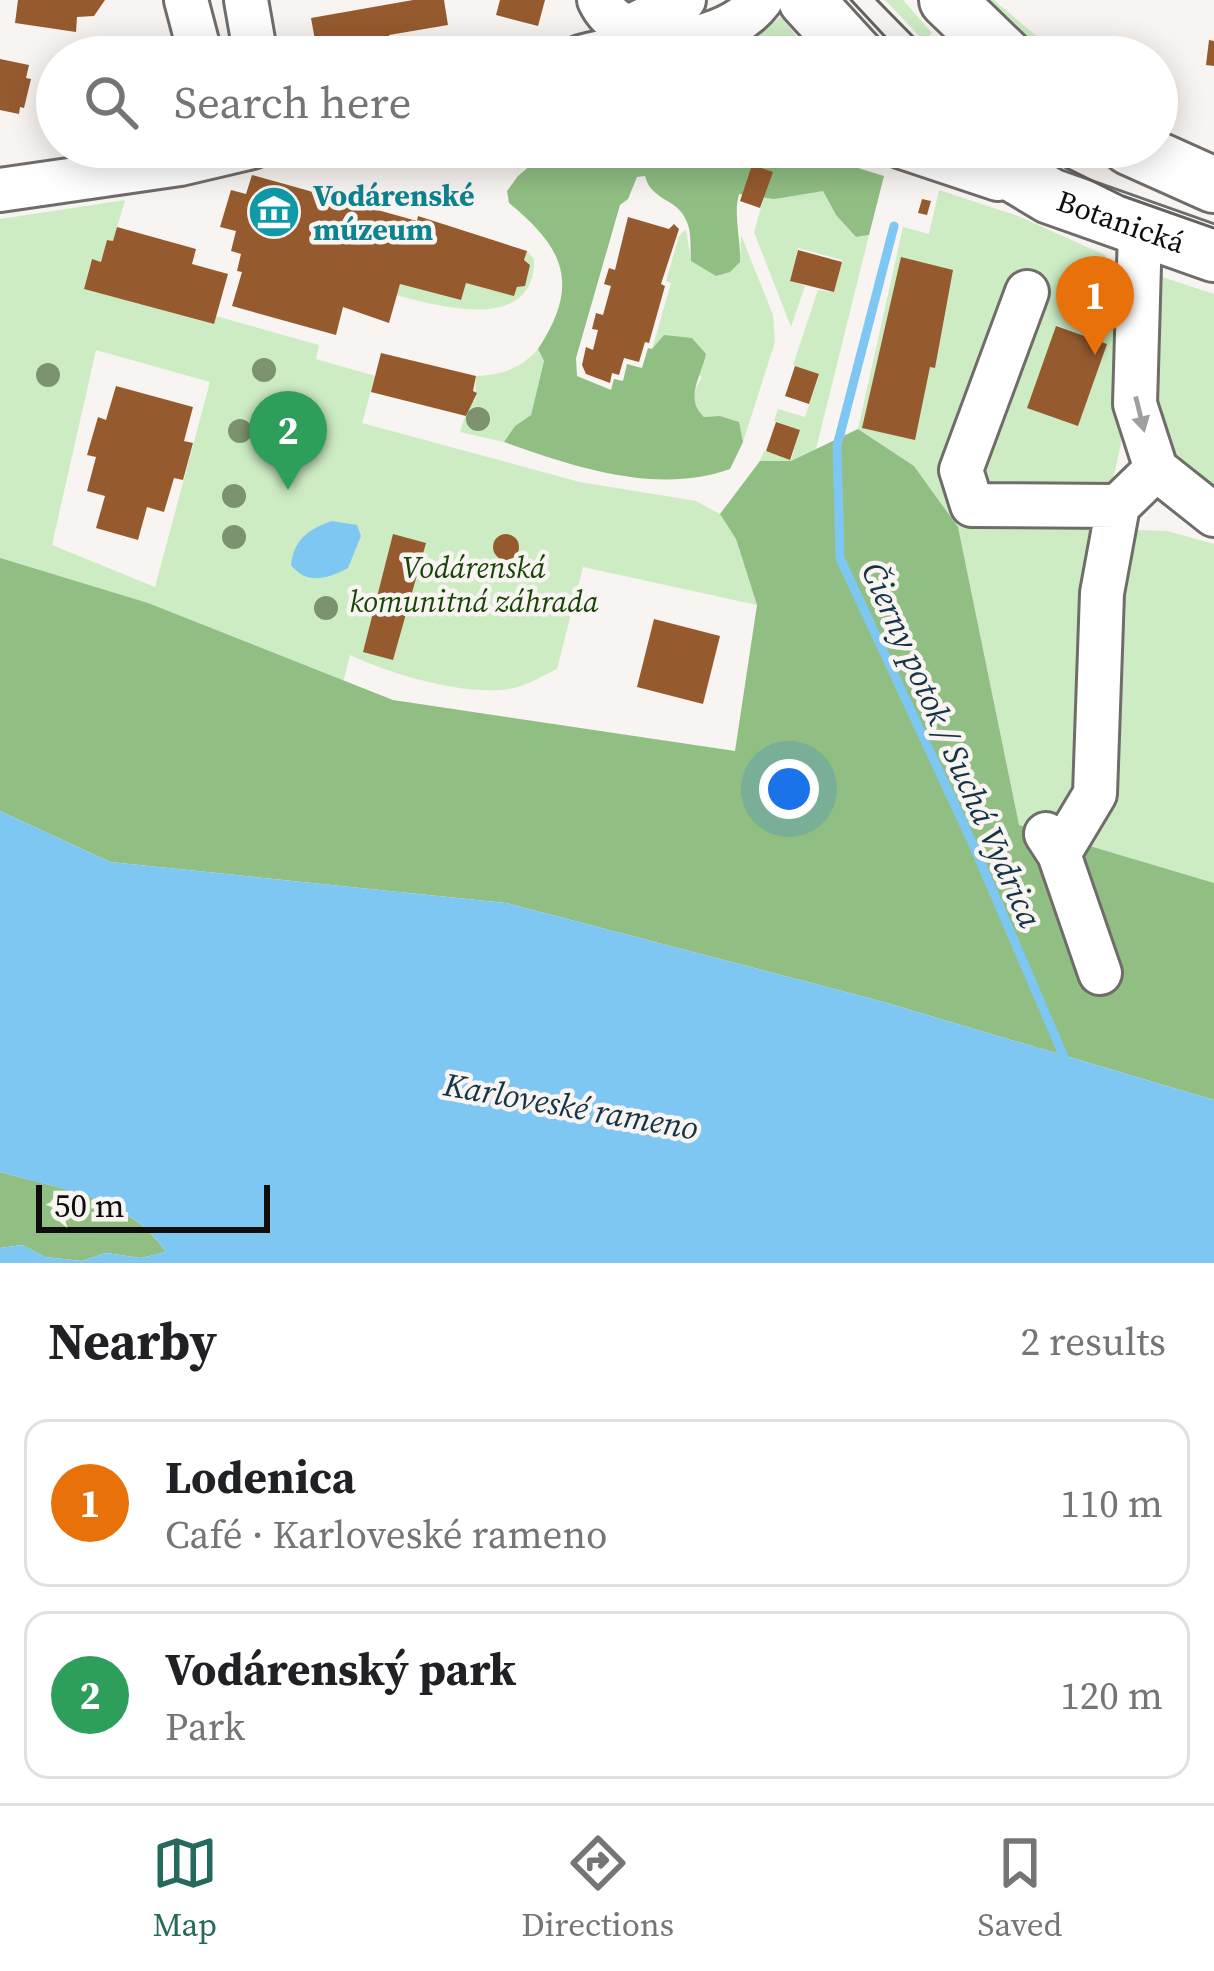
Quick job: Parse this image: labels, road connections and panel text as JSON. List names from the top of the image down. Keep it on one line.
{"streets":{"main road":["Botanická"]},"water":["Čierny potok / Suchá Vydrica","Karloveské rameno"],"parks":["Vodárenská komunitná záhrada"],"places":{"museum":["Vodárenské múzeum"]},"scale_bar":"50 m","page":{"search":"Search here","pins":["1","2"],"scale":"50 m","heading":["Nearby","2 results"],"list":[{"mark":"1","name":"Lodenica","note":"Café · Karloveské rameno","value":"110 m"},{"mark":"2","name":"Vodárenský park","note":"Park","value":"120 m"}],"nav":["Map","Directions","Saved"]}}
